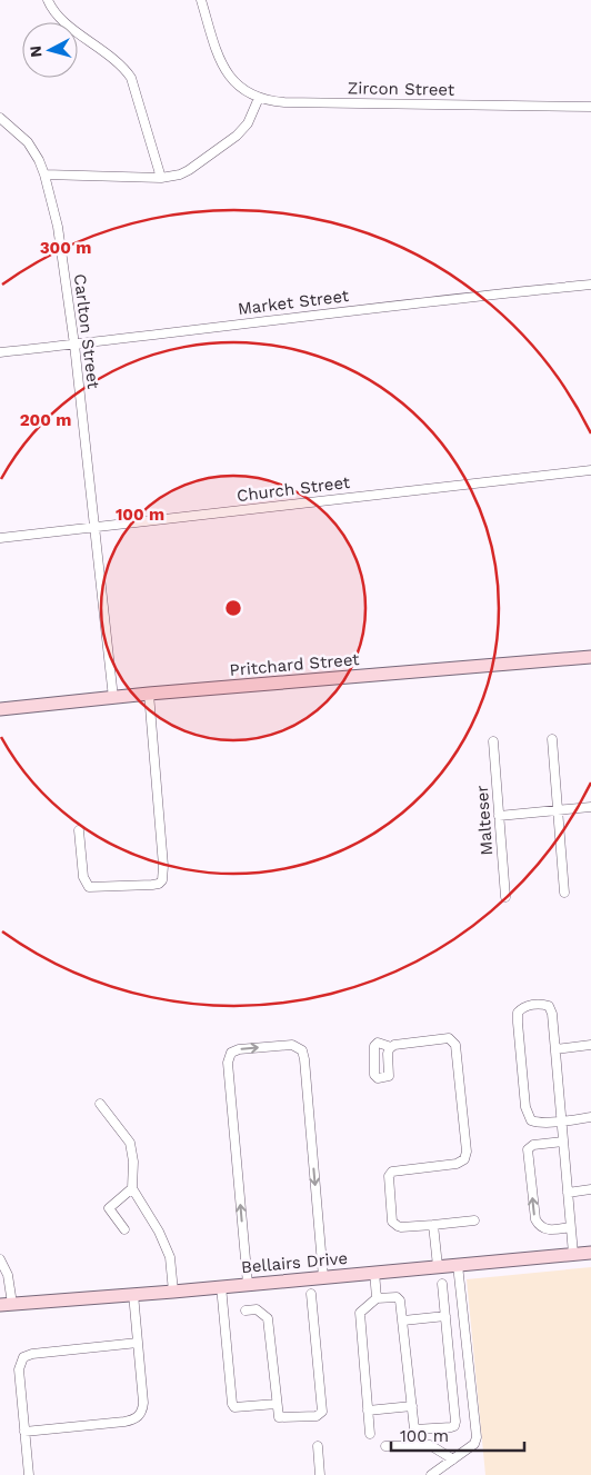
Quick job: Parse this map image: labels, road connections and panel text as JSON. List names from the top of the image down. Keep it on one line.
{"streets":{"street":["Zircon Street","Market Street","Carlton Street","Church Street","Pritchard Street","Malteser","Bellairs Drive"]},"crossings":[["Market Street","Carlton Street"],["Carlton Street","Church Street"],["Carlton Street","Pritchard Street"]],"scale_bar":"100 m","north":"left","rings":["300 m","200 m","100 m"]}
